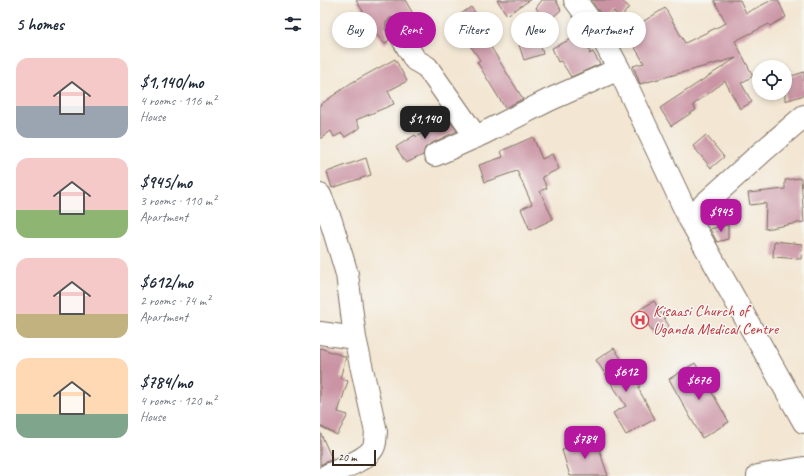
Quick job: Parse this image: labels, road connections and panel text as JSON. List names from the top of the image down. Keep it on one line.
{"places":{"hospital":["Kisaasi Church of Uganda Medical Centre"]},"scale_bar":"20 m","page":{"heading":"5 homes","chip":["Buy","Rent","Filters","New","Apartment"],"list":[{"name":"$1,140/mo","note":"4 rooms · 116 m² · House"},{"name":"$945/mo","note":"3 rooms · 110 m² · Apartment"},{"name":"$612/mo","note":"2 rooms · 74 m² · Apartment"},{"name":"$784/mo","note":"4 rooms · 120 m² · House"}],"price":["$1,140","$945","$612","$676","$784"],"scale":"20 m"}}
